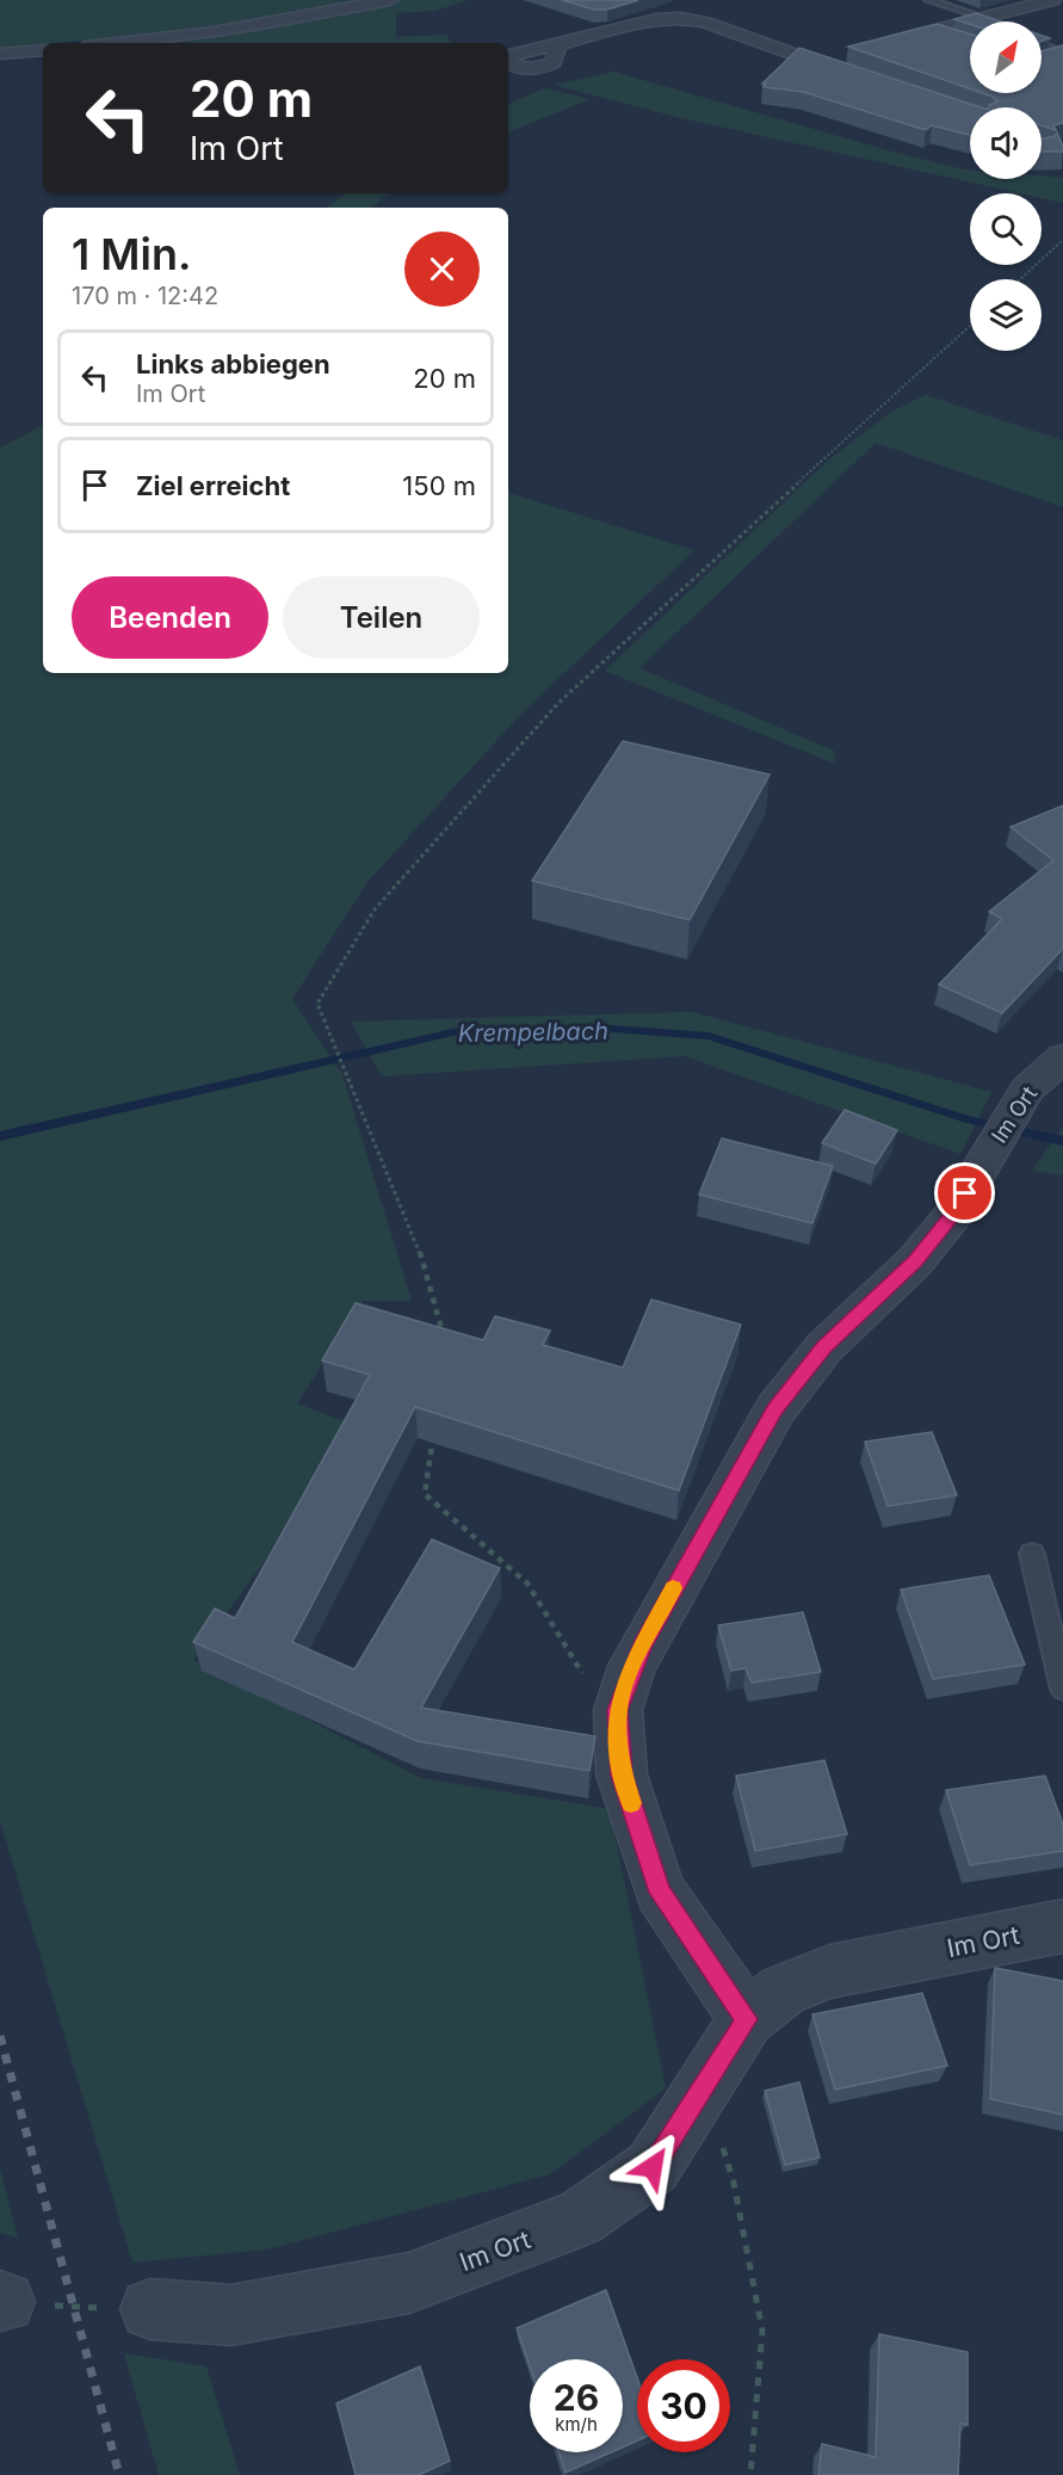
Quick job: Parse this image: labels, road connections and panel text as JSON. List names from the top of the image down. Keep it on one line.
{"streets":{"street":["Im Ort"]},"water":["Krempelbach"],"north":"top right","page":{"turn":["20 m","Im Ort"],"heading":["1 Min.","170 m · 12:42"],"list":[{"name":"Links abbiegen","note":"Im Ort","value":"20 m"},{"name":"Ziel erreicht","value":"150 m"}],"buttons":["Beenden","Teilen"],"speed":"26 km/h","limit":"30"}}
